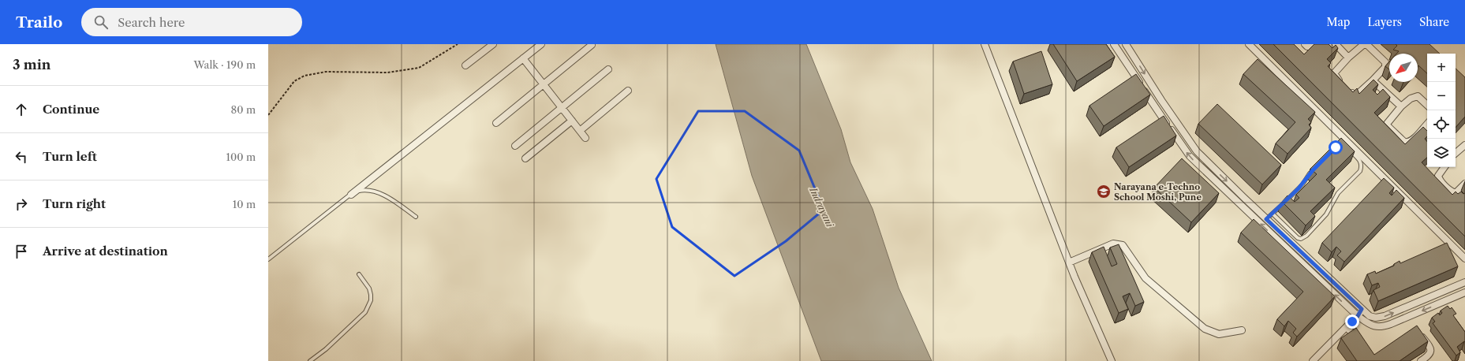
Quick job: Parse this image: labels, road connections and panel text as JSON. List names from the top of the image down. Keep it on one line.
{"water":["Indrayani"],"places":{"school or university":["Narayana e-Techno School Moshi, Pune"]},"north":"bottom left","page":{"header":"Trailo","search":"Search here","nav":["Map","Layers","Share"],"heading":["3 min","Walk · 190 m"],"map_buttons":["+","−"],"list":[["Continue","80 m"],["Turn left","100 m"],["Turn right","10 m"],"Arrive at destination"]}}
